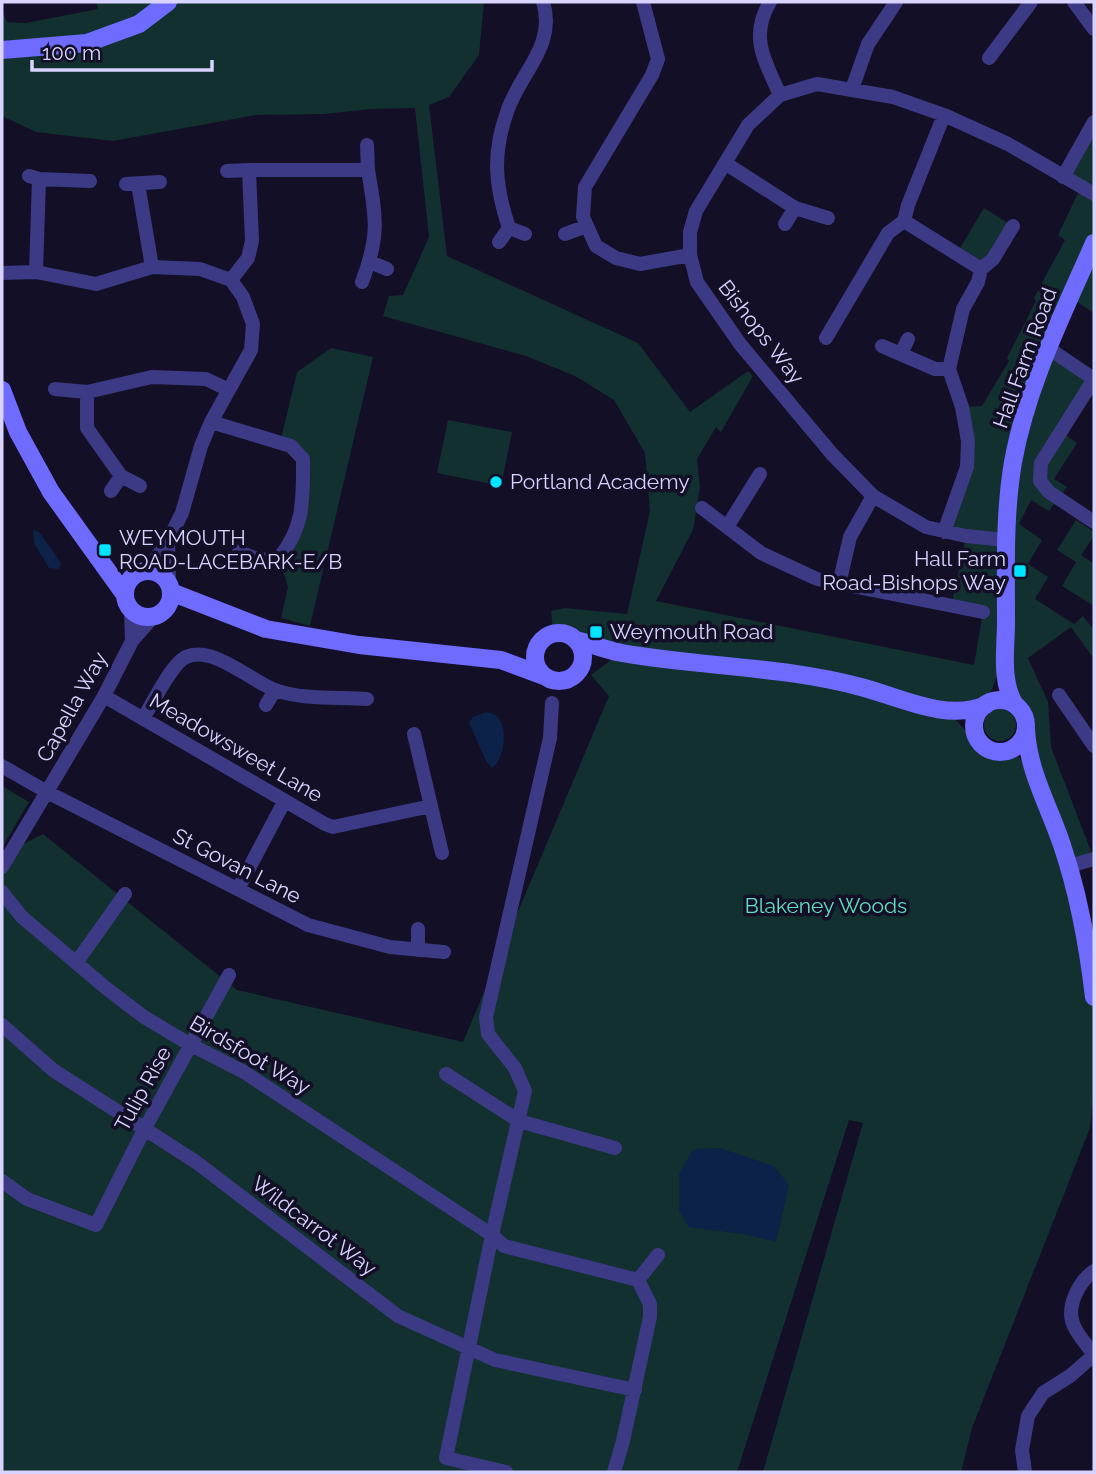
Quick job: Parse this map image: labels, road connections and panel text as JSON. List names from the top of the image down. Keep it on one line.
{"streets":{"street":["Bishops Way","Hall Farm Road","Capella Way","Meadowsweet Lane","St Govan Lane","Birdsfoot Way","Tulip Rise","Wildcarrot Way"]},"crossings":[["Bishops Way","Hall Farm Road"],["Capella Way","Meadowsweet Lane"],["Capella Way","St Govan Lane"],["Birdsfoot Way","Tulip Rise"],["Tulip Rise","Wildcarrot Way"]],"parks":["Blakeney Woods"],"places":{"other":["Portland Academy"],"transit":["WEYMOUTH ROAD-LACEBARK-E/B","Hall Farm Road-Bishops Way","Weymouth Road"]},"scale_bar":"100 m"}
